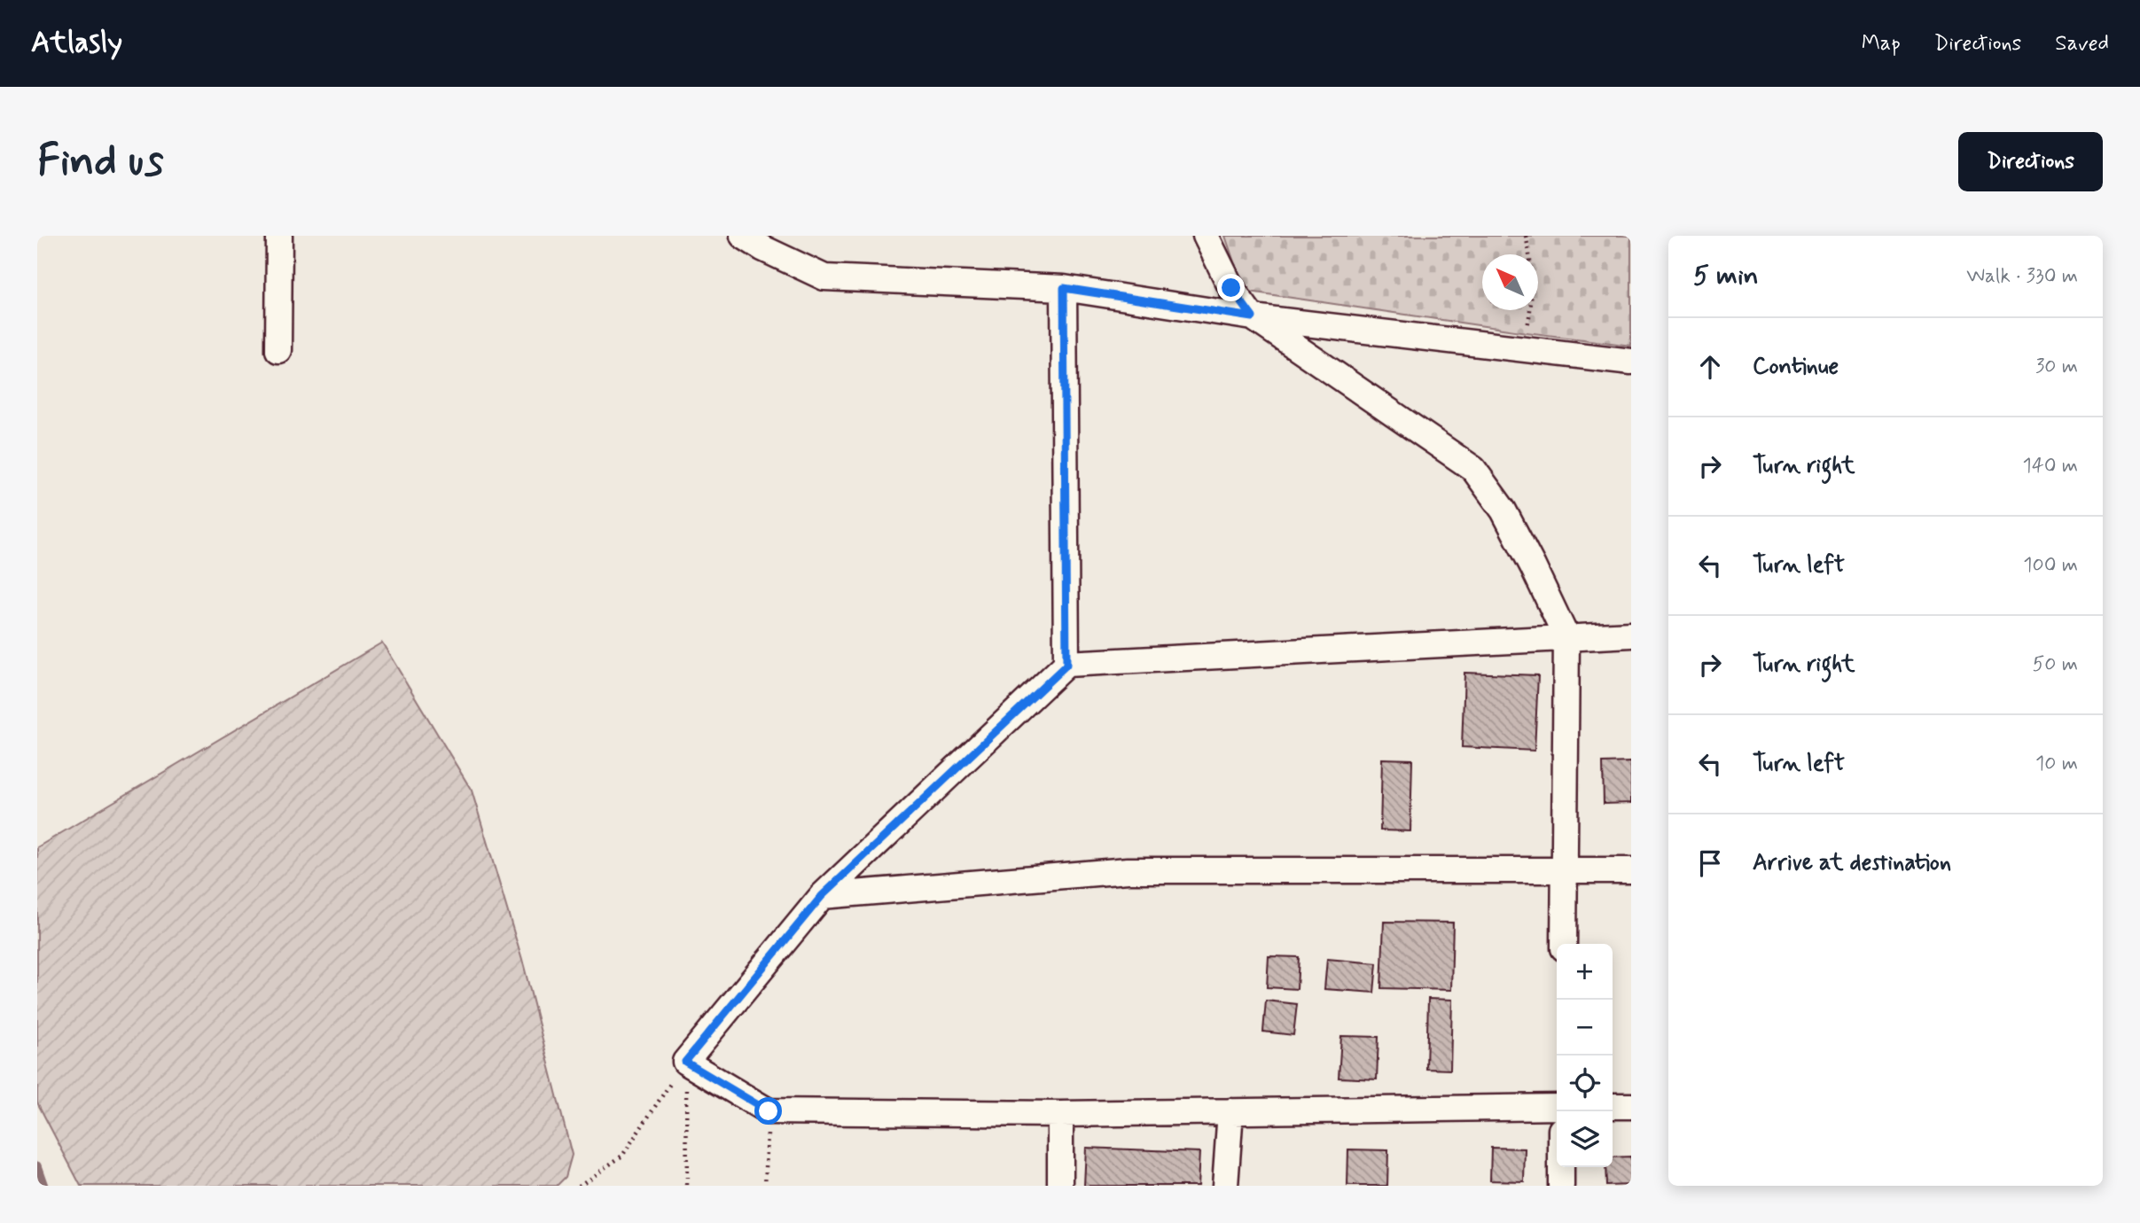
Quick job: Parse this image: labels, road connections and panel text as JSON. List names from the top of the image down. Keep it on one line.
{"north":"top left","page":{"header":"Atlasly","nav":["Map","Directions","Saved"],"buttons":"Directions","title":"Find us","heading":["5 min","Walk · 330 m"],"list":[["Continue","30 m"],["Turn right","140 m"],["Turn left","100 m"],["Turn right","50 m"],["Turn left","10 m"],"Arrive at destination"],"map_buttons":["+","−"]}}
